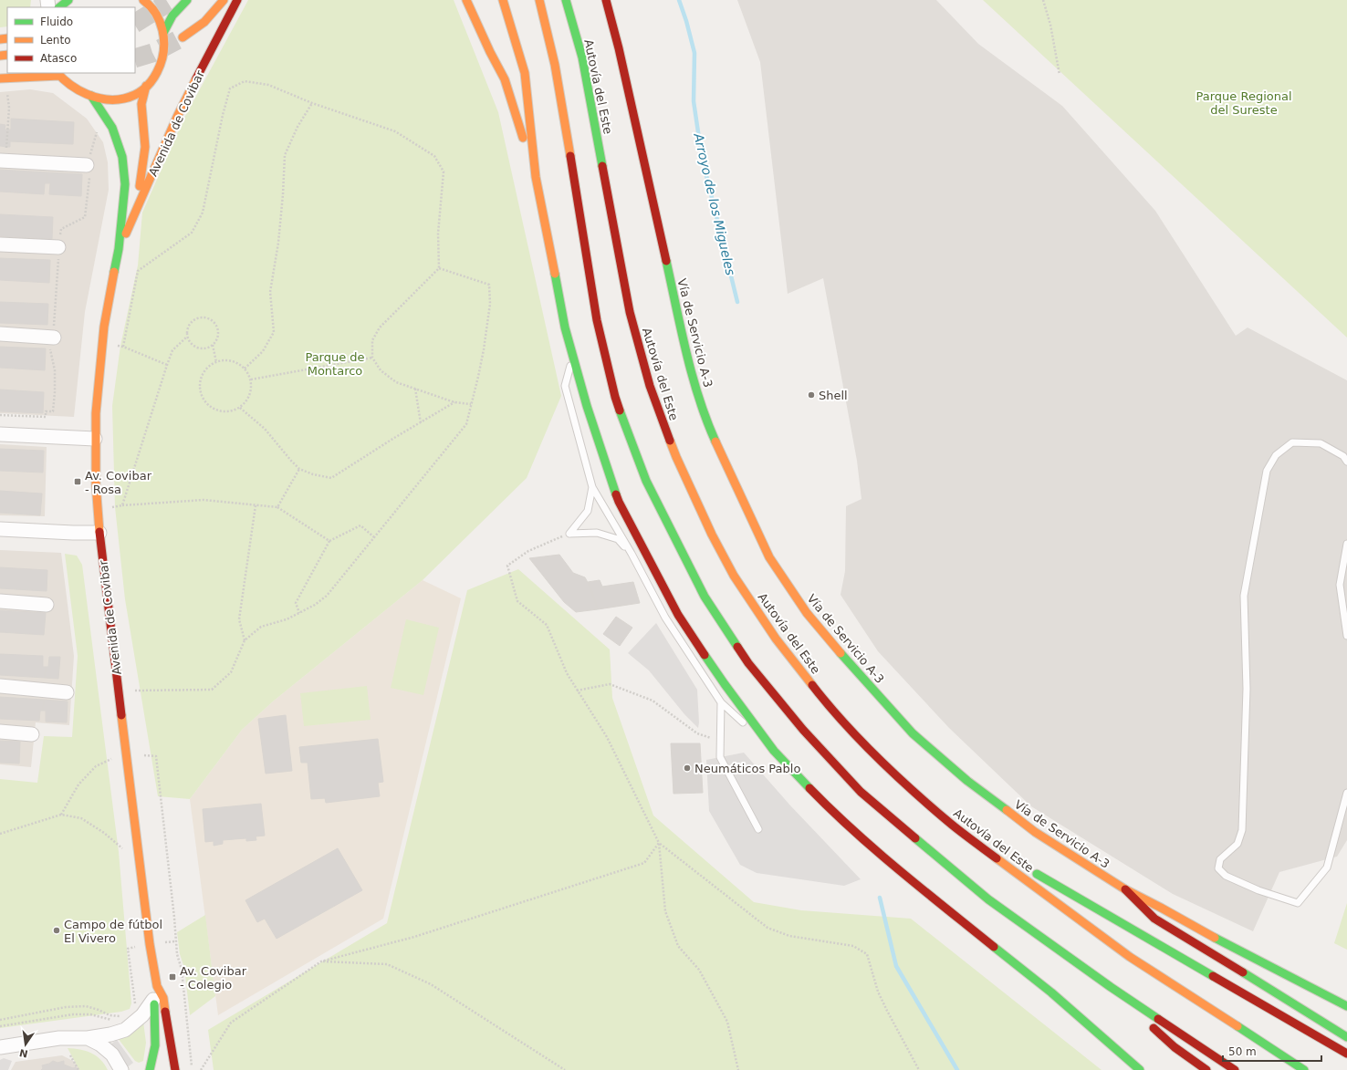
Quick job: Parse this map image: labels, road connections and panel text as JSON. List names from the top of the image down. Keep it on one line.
{"streets":{"main road":["Autovía del Este","Avenida de Covibar","Vía de Servicio A-3"]},"water":["Arroyo de los Migueles"],"parks":["Parque Regional del Sureste","Parque de Montarco"],"places":{"other":["Shell","Neumáticos Pablo","Campo de fútbol El Vivero"],"transit":["Av. Covibar - Rosa","Av. Covibar - Colegio"]},"legend":["Fluido","Lento","Atasco"],"scale_bar":"50 m","north":"bottom"}
